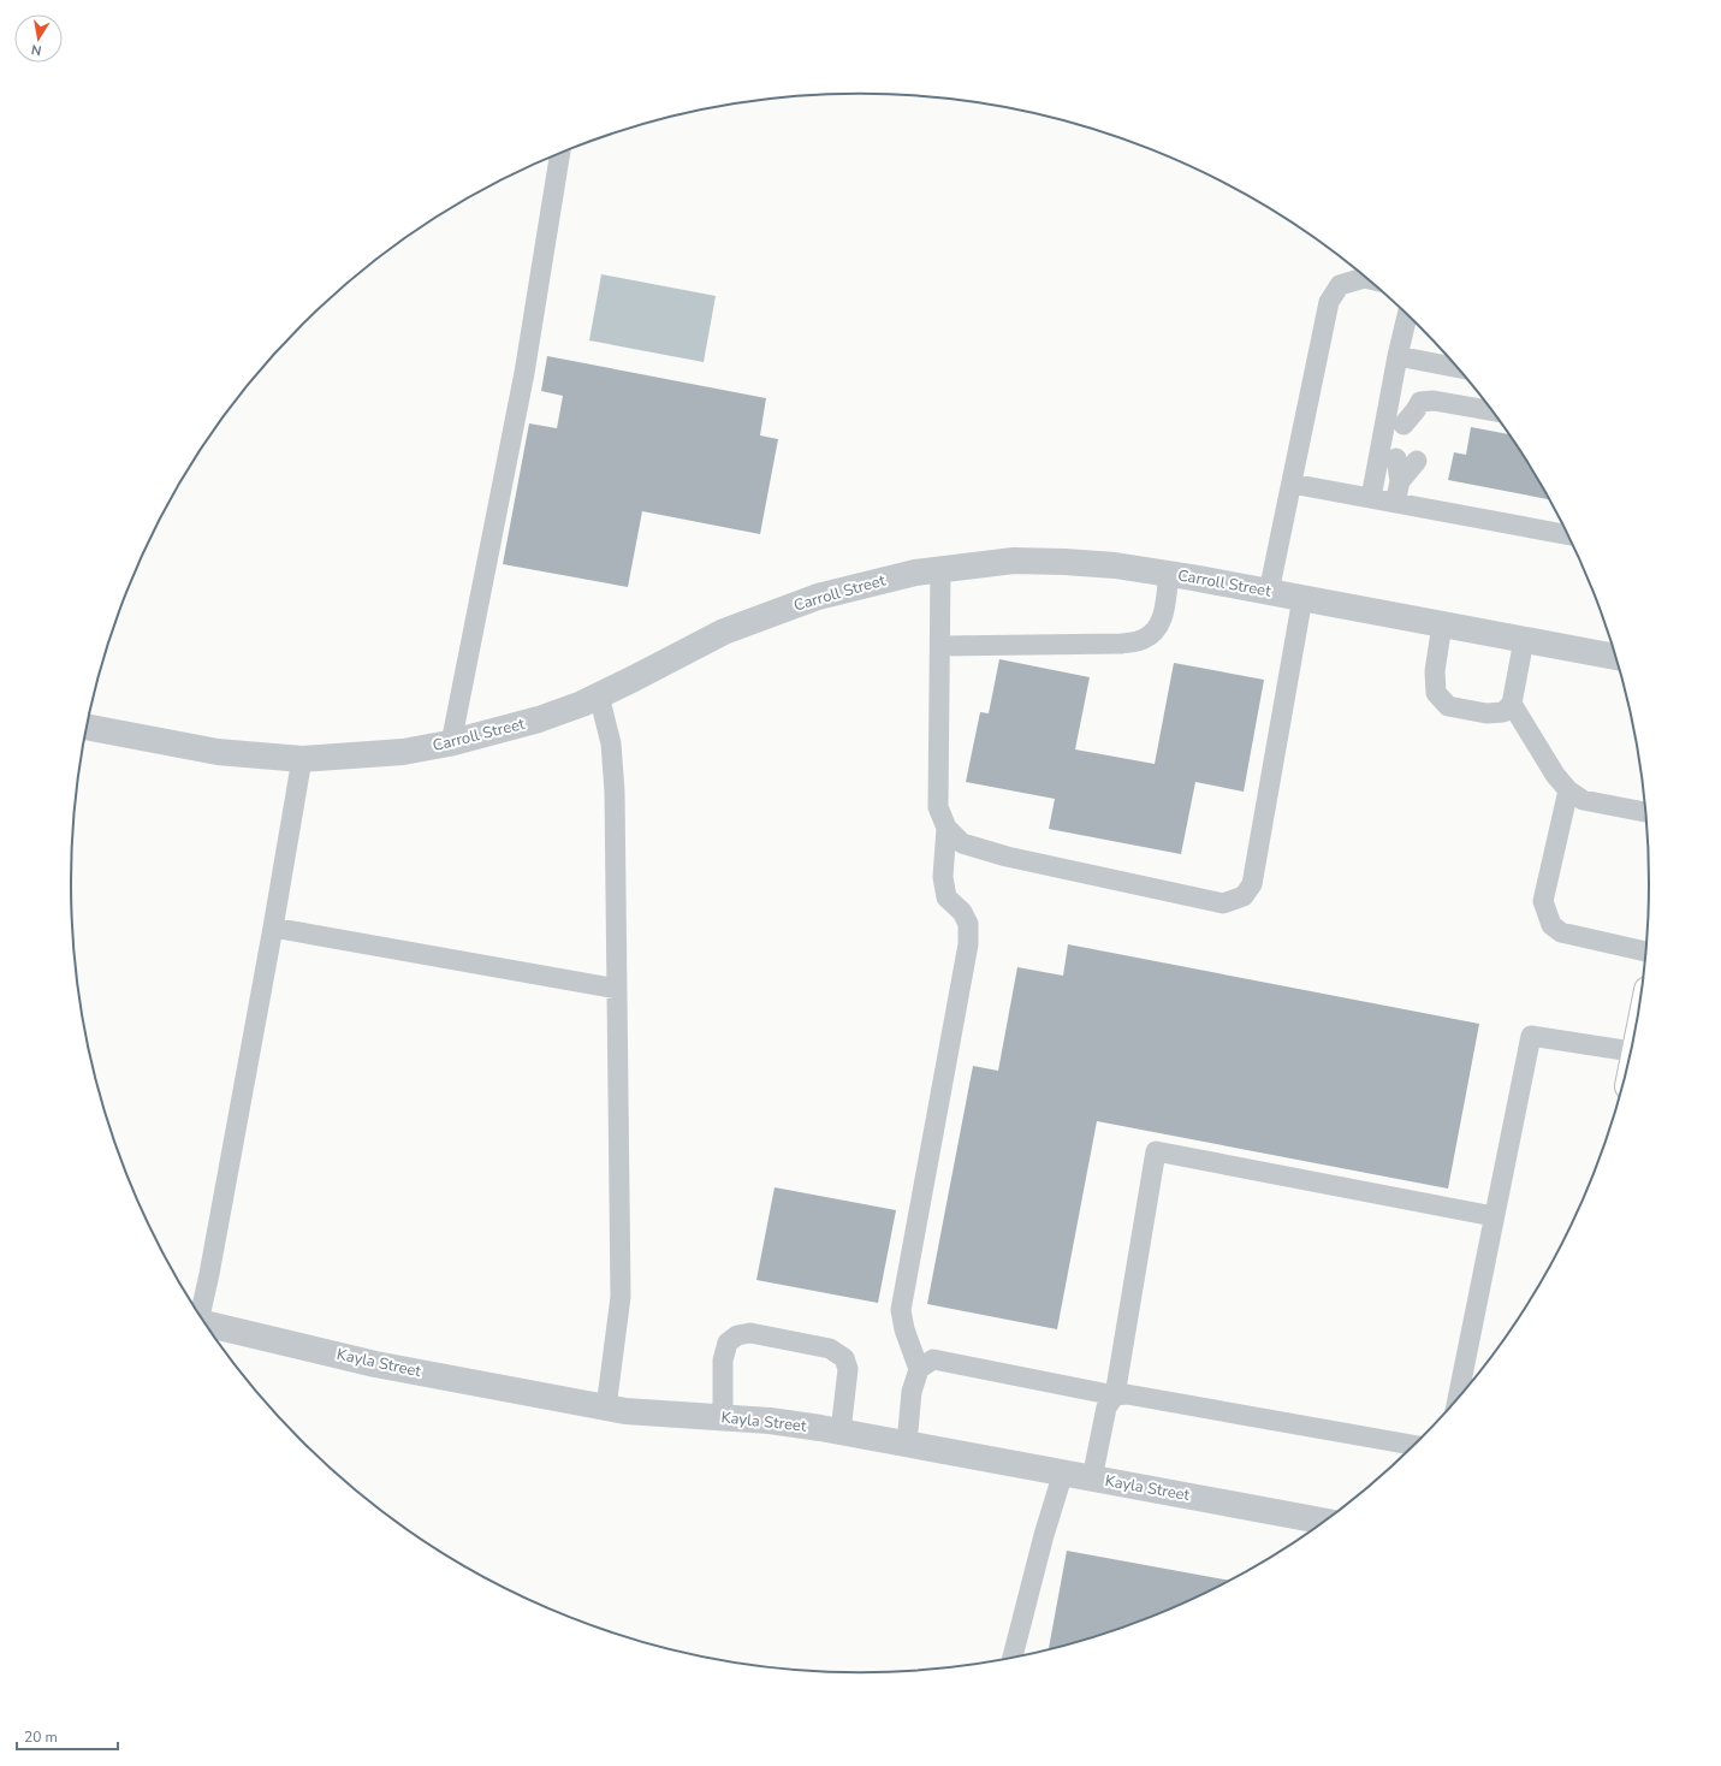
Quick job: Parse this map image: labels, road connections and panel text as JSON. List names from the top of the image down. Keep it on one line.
{"streets":{"street":["Carroll Street","Kayla Street"]},"scale_bar":"20 m","north":"bottom"}
